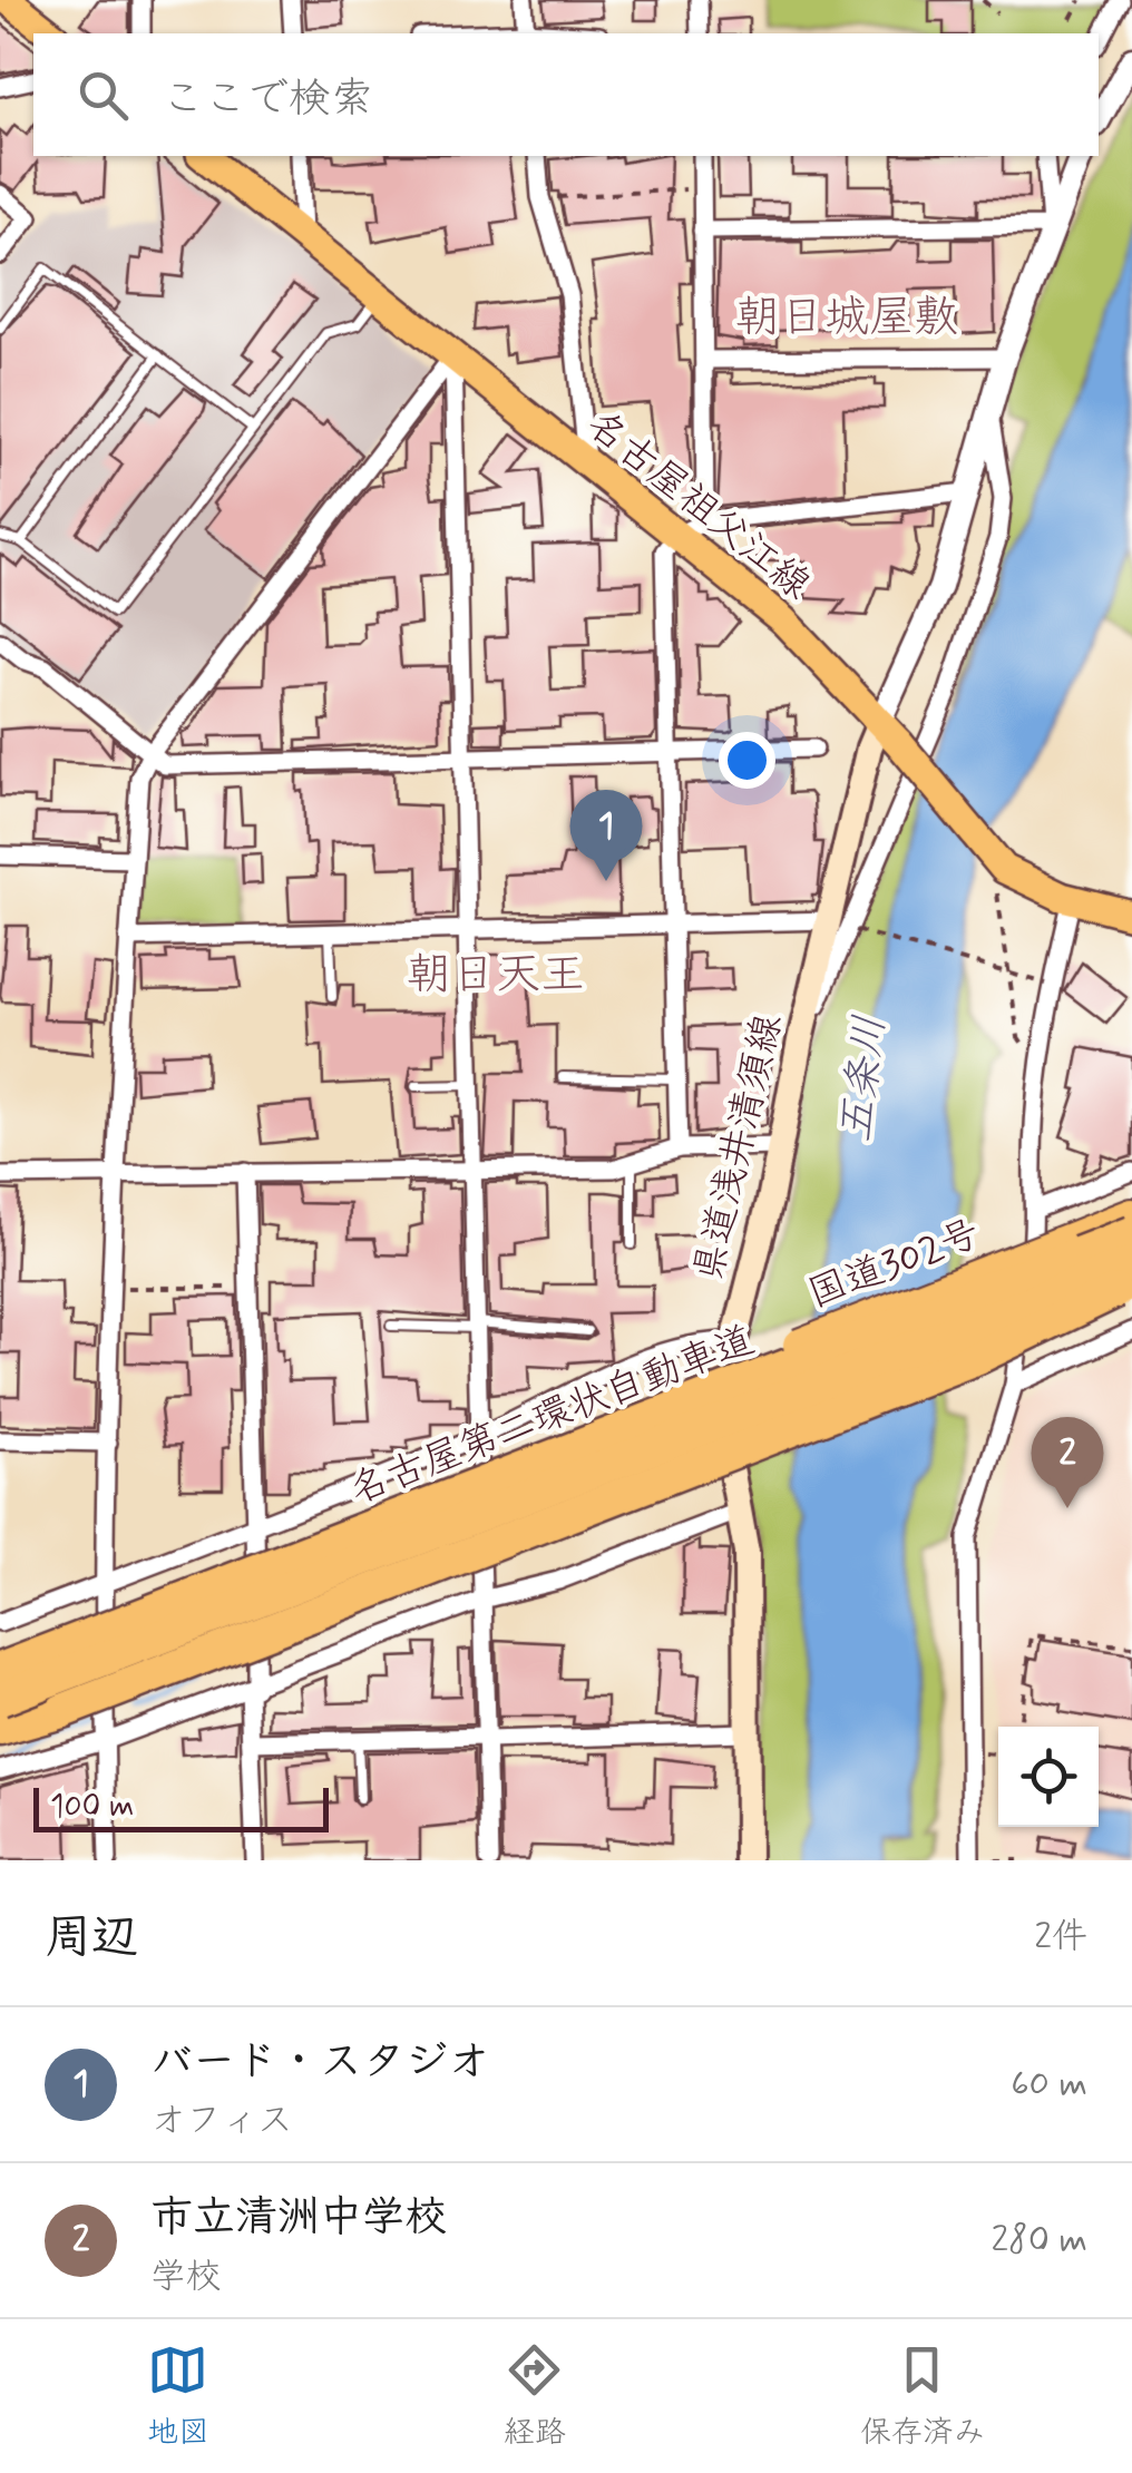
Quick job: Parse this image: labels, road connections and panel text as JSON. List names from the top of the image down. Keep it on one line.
{"streets":{"highway":["国道302号","名古屋第二環状自動車道"],"main road":["名古屋祖父江線","県道浅井清須線"]},"crossings":[["名古屋祖父江線","県道浅井清須線"]],"districts":["朝日城屋敷","朝日天王"],"water":["五条川"],"scale_bar":"100 m","page":{"search":"ここで検索","pins":["1","2"],"scale":"100 m","heading":["周辺","2件"],"list":[{"mark":"1","name":"バード・スタジオ","note":"オフィス","value":"60 m"},{"mark":"2","name":"市立清洲中学校","note":"学校","value":"280 m"}],"nav":["地図","経路","保存済み"]}}
